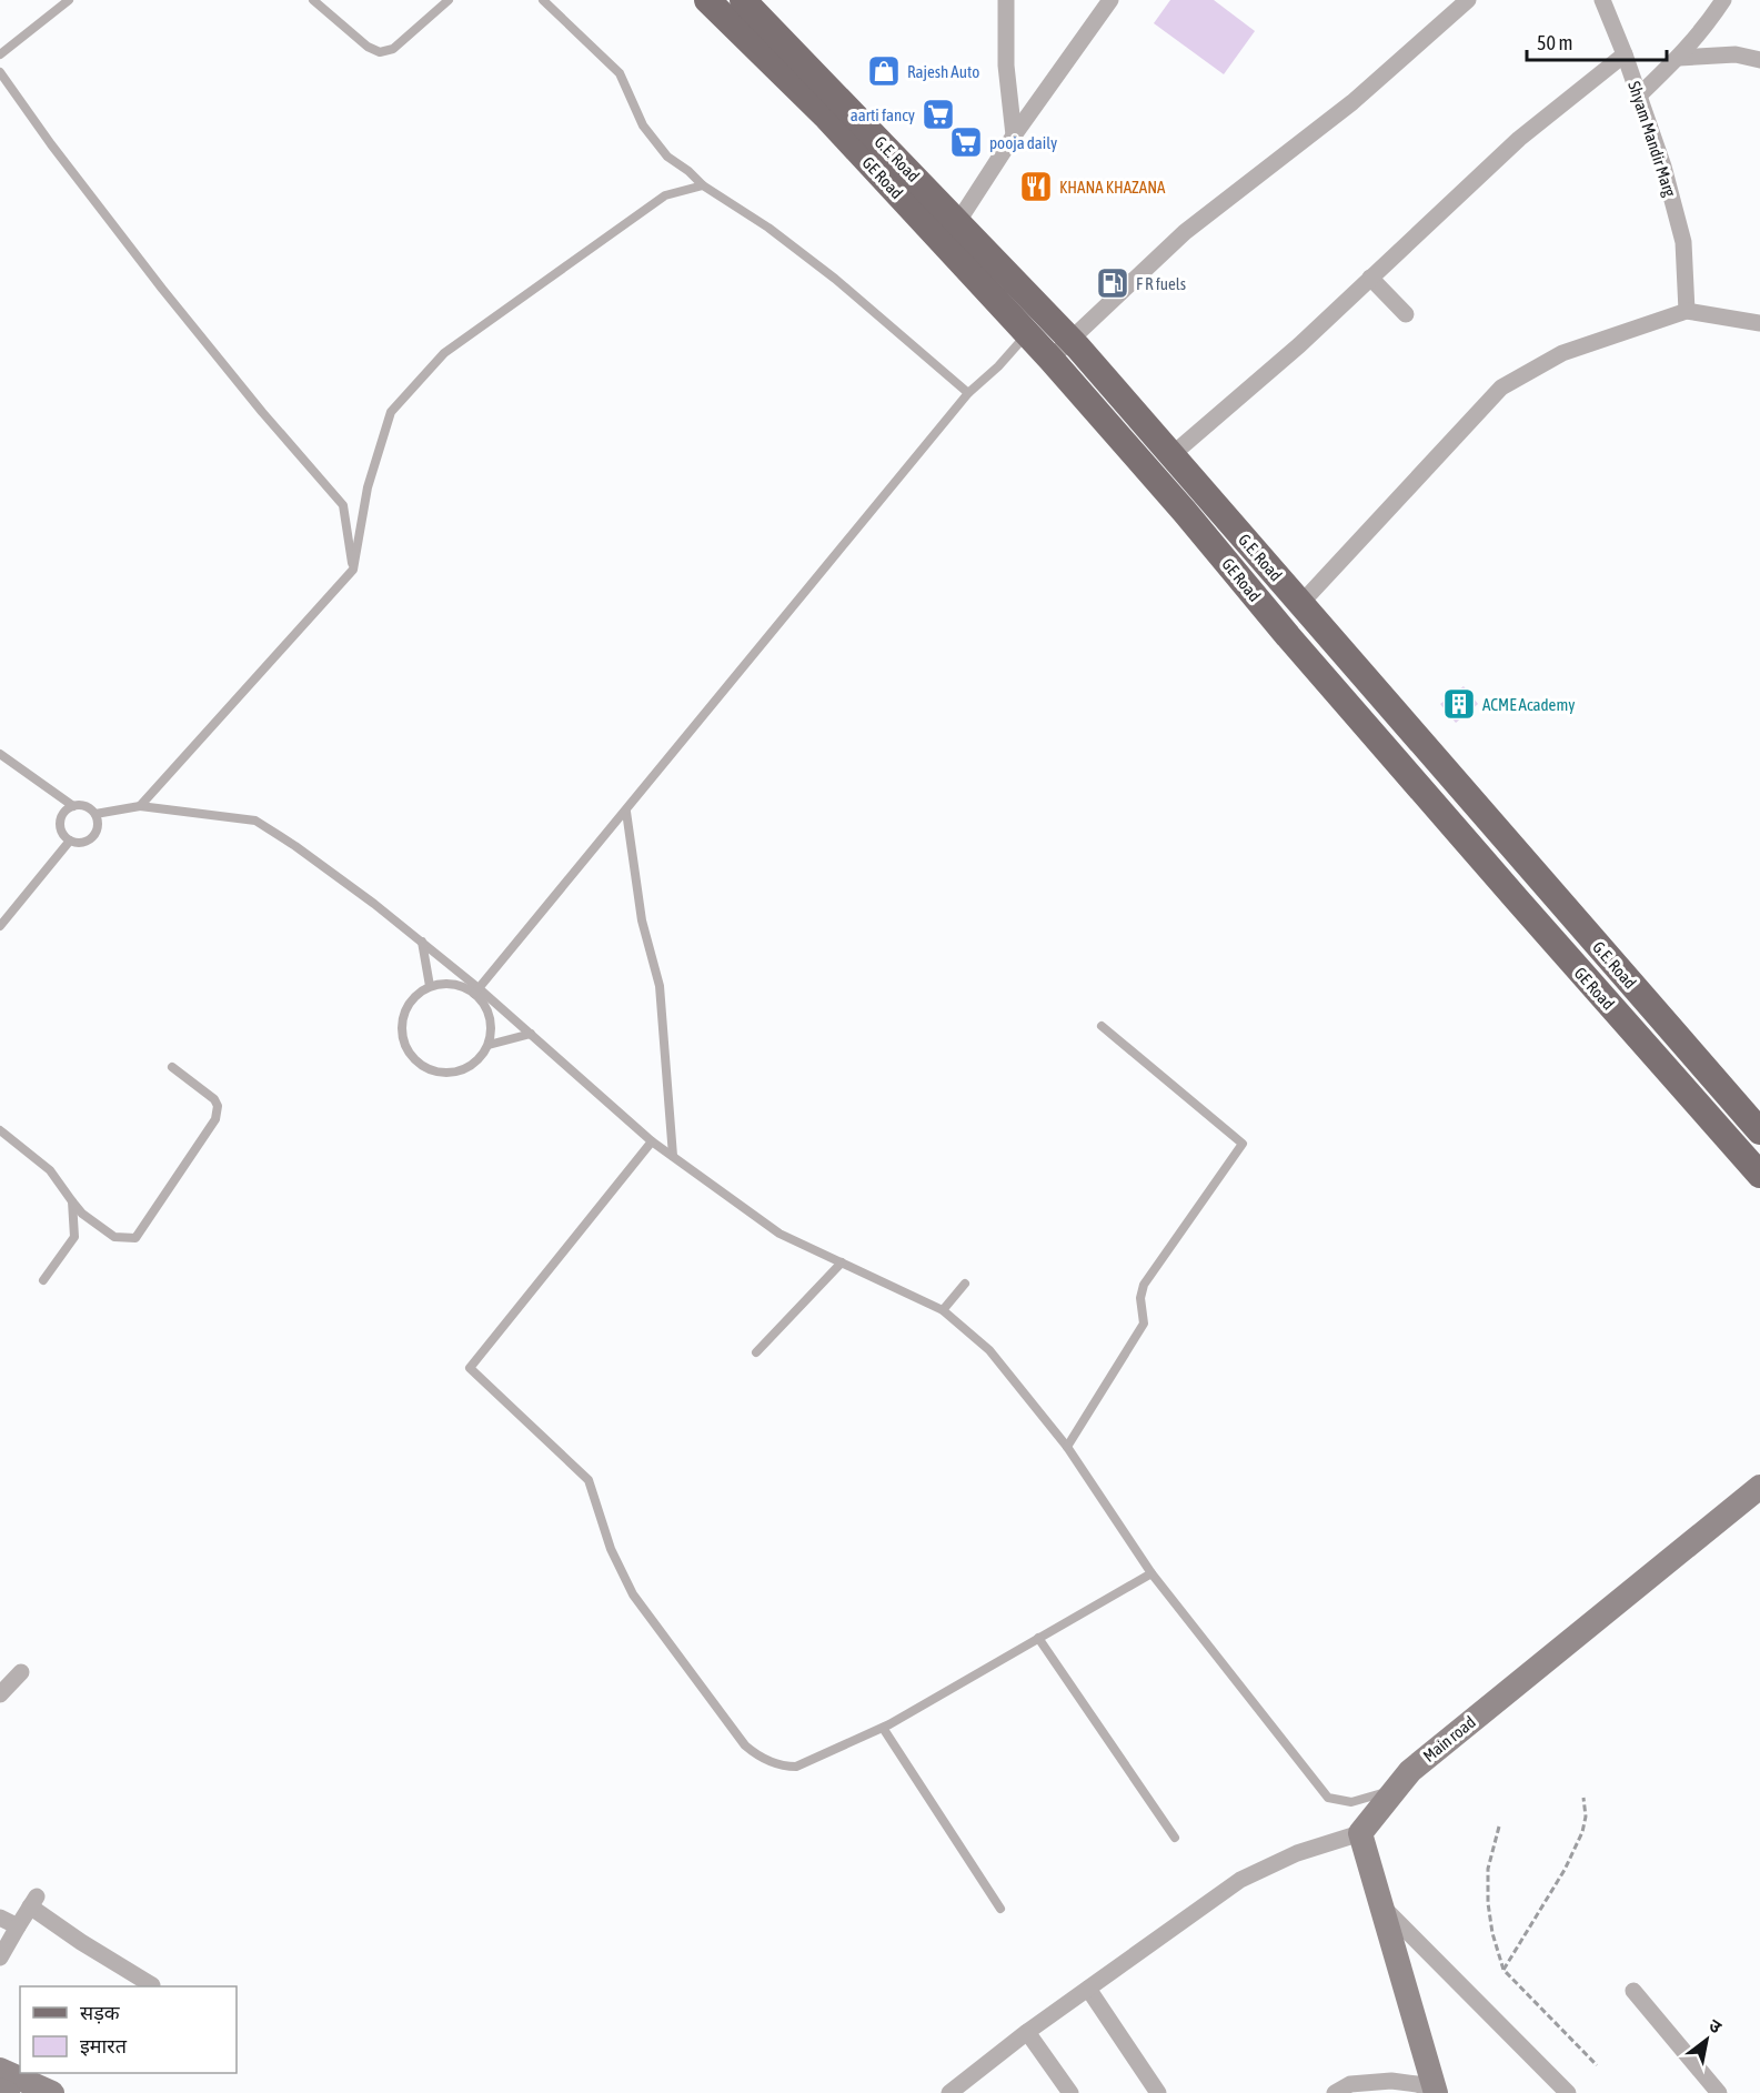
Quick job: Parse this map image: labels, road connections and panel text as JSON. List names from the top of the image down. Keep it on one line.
{"streets":{"main road":["G.E. Road","GE Road"],"street":["Shyam Mandir Marg","Main road"]},"places":{"shop":["Rajesh Auto"],"supermarket":["aarti fancy","pooja daily"],"restaurant":["KHANA KHAZANA"],"fuel station":["F R fuels"],"building":["ACME Academy"]},"legend":["सड़क","इमारत"],"scale_bar":"50 m","north":"top right"}
